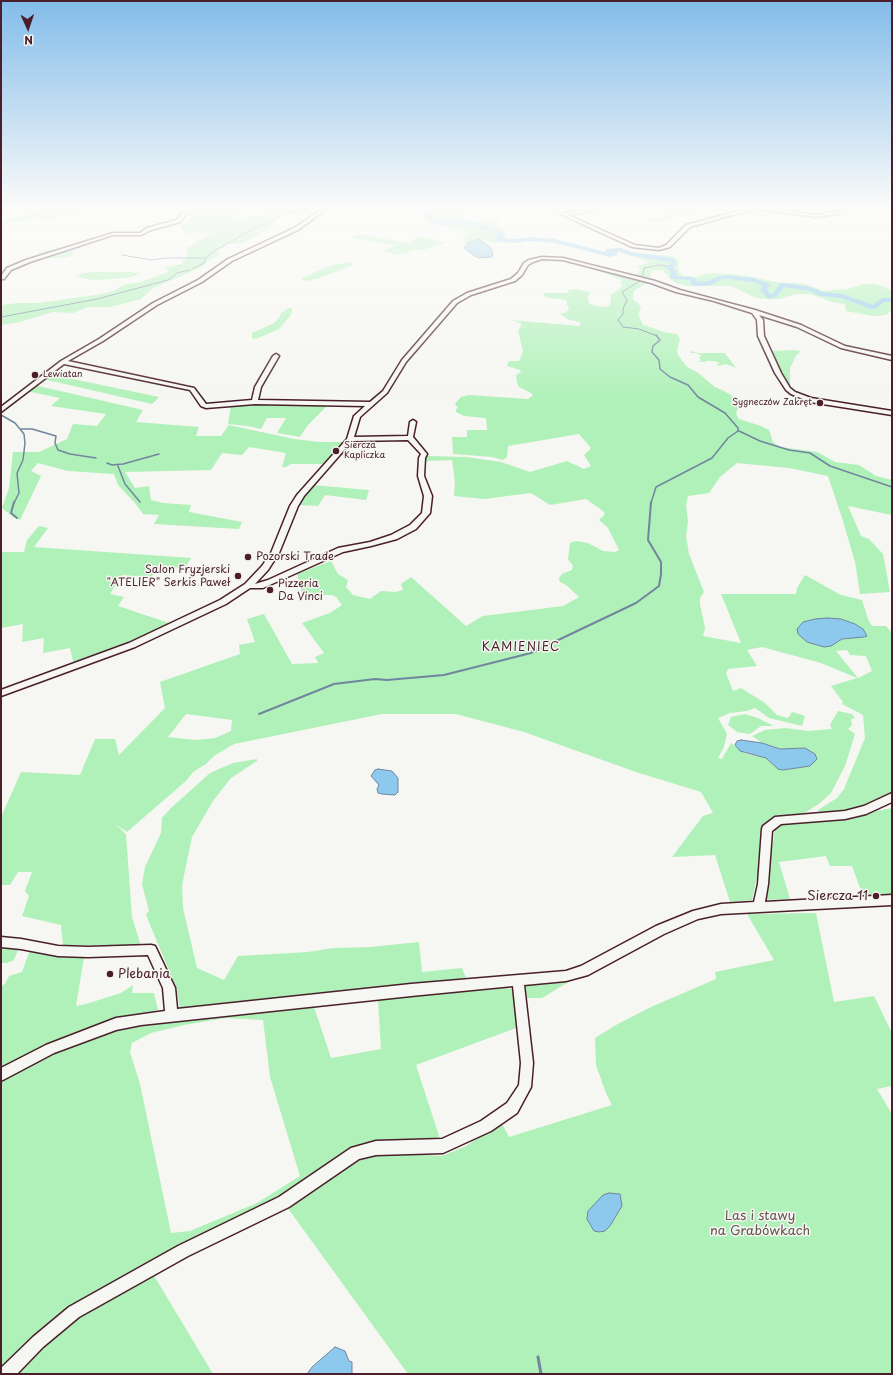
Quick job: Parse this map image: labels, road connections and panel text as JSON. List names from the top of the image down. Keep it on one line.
{"districts":["KAMIENIEC"],"parks":["Las i stawy na Grabówkach"],"places":["Lewiatan","Sygneczów Zakręt","Siercza Kapliczka","Pozorski Trade","Salon Fryzjerski \"ATELIER\" Serkis Paweł","Pizzeria Da Vinci","Siercza 11","Plebania"],"north":"bottom"}
